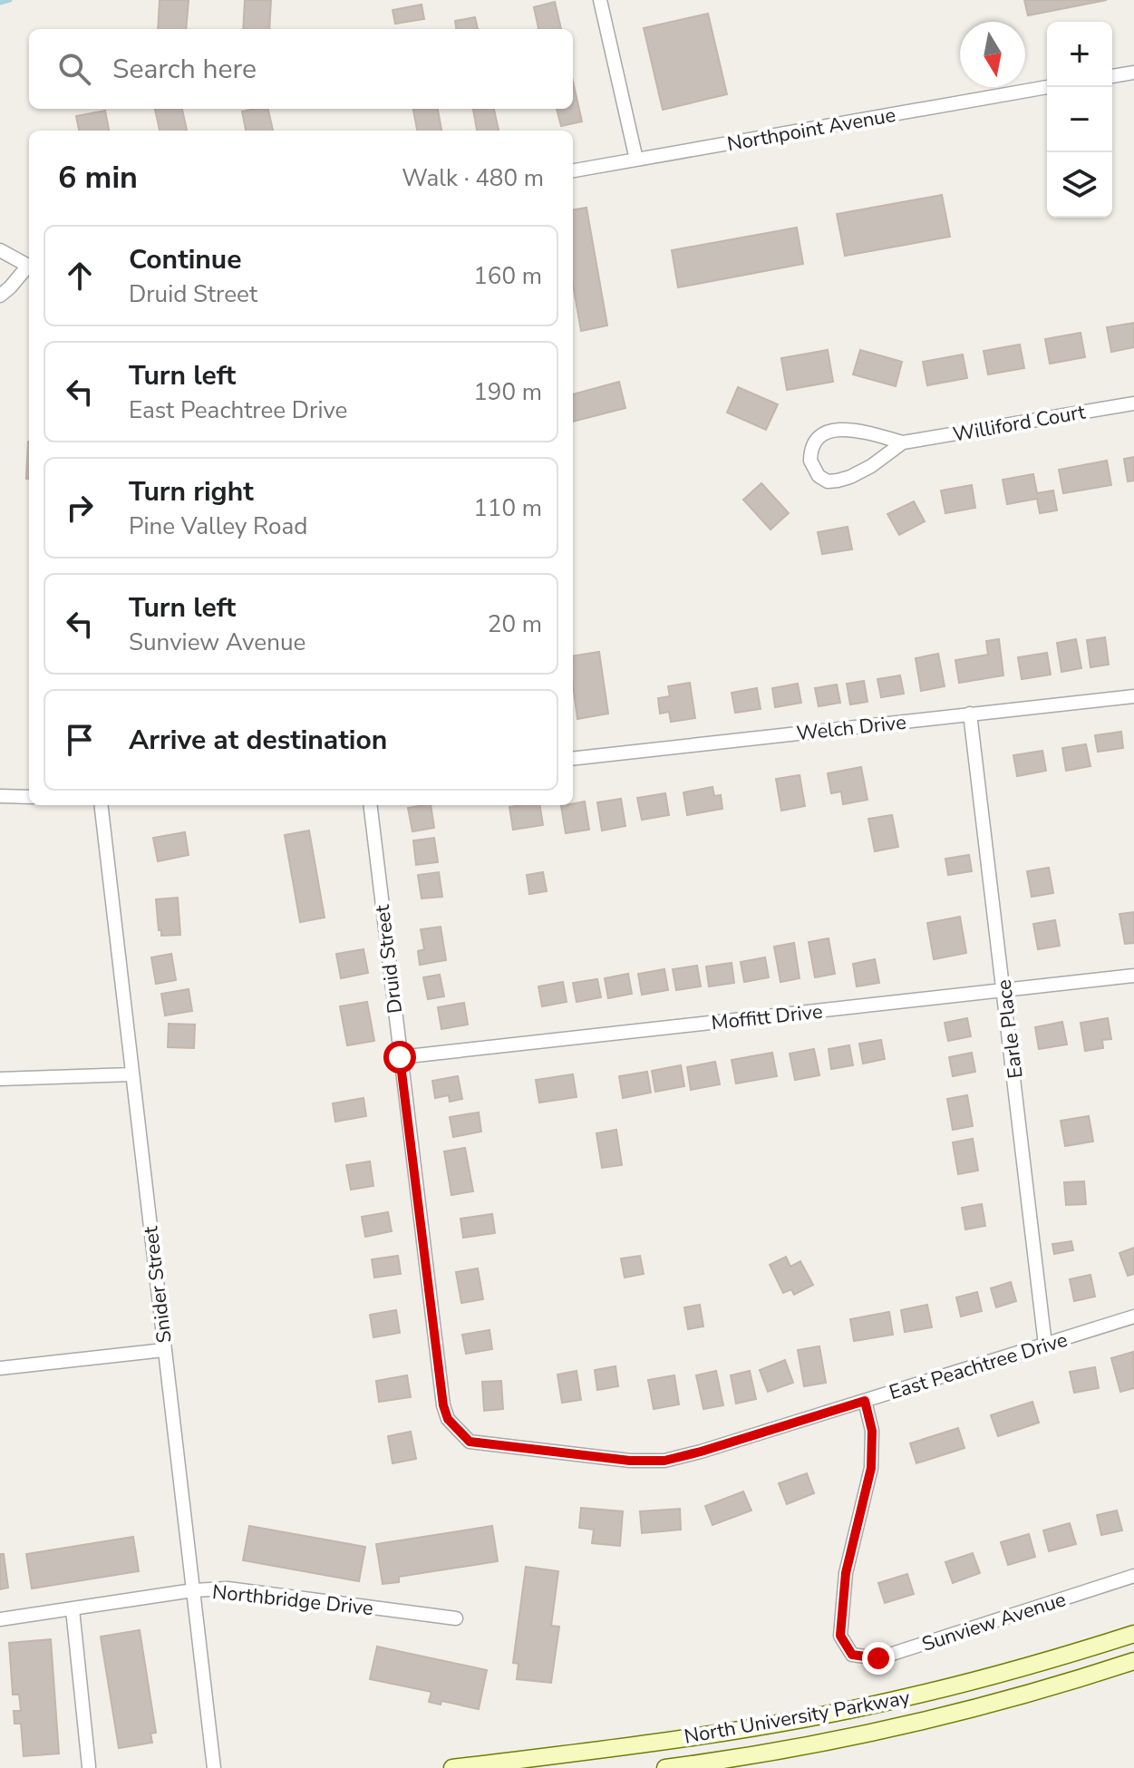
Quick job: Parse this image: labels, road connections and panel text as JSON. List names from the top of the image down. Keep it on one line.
{"streets":{"main road":["North University Parkway"],"street":["Northpoint Avenue","Williford Court","Welch Drive","Druid Street","Moffitt Drive","Earle Place","Snider Street","East Peachtree Drive","Northbridge Drive","Sunview Avenue"]},"crossings":[["Welch Drive","Earle Place"],["Druid Street","Moffitt Drive"],["Druid Street","East Peachtree Drive"],["Moffitt Drive","Earle Place"],["Earle Place","East Peachtree Drive"],["Snider Street","Northbridge Drive"],["East Peachtree Drive","Sunview Avenue"]],"north":"bottom","page":{"map_buttons":["+","−"],"search":"Search here","heading":["6 min","Walk · 480 m"],"list":[["Continue","Druid Street","160 m"],["Turn left","East Peachtree Drive","190 m"],["Turn right","Pine Valley Road","110 m"],["Turn left","Sunview Avenue","20 m"],"Arrive at destination"]}}
